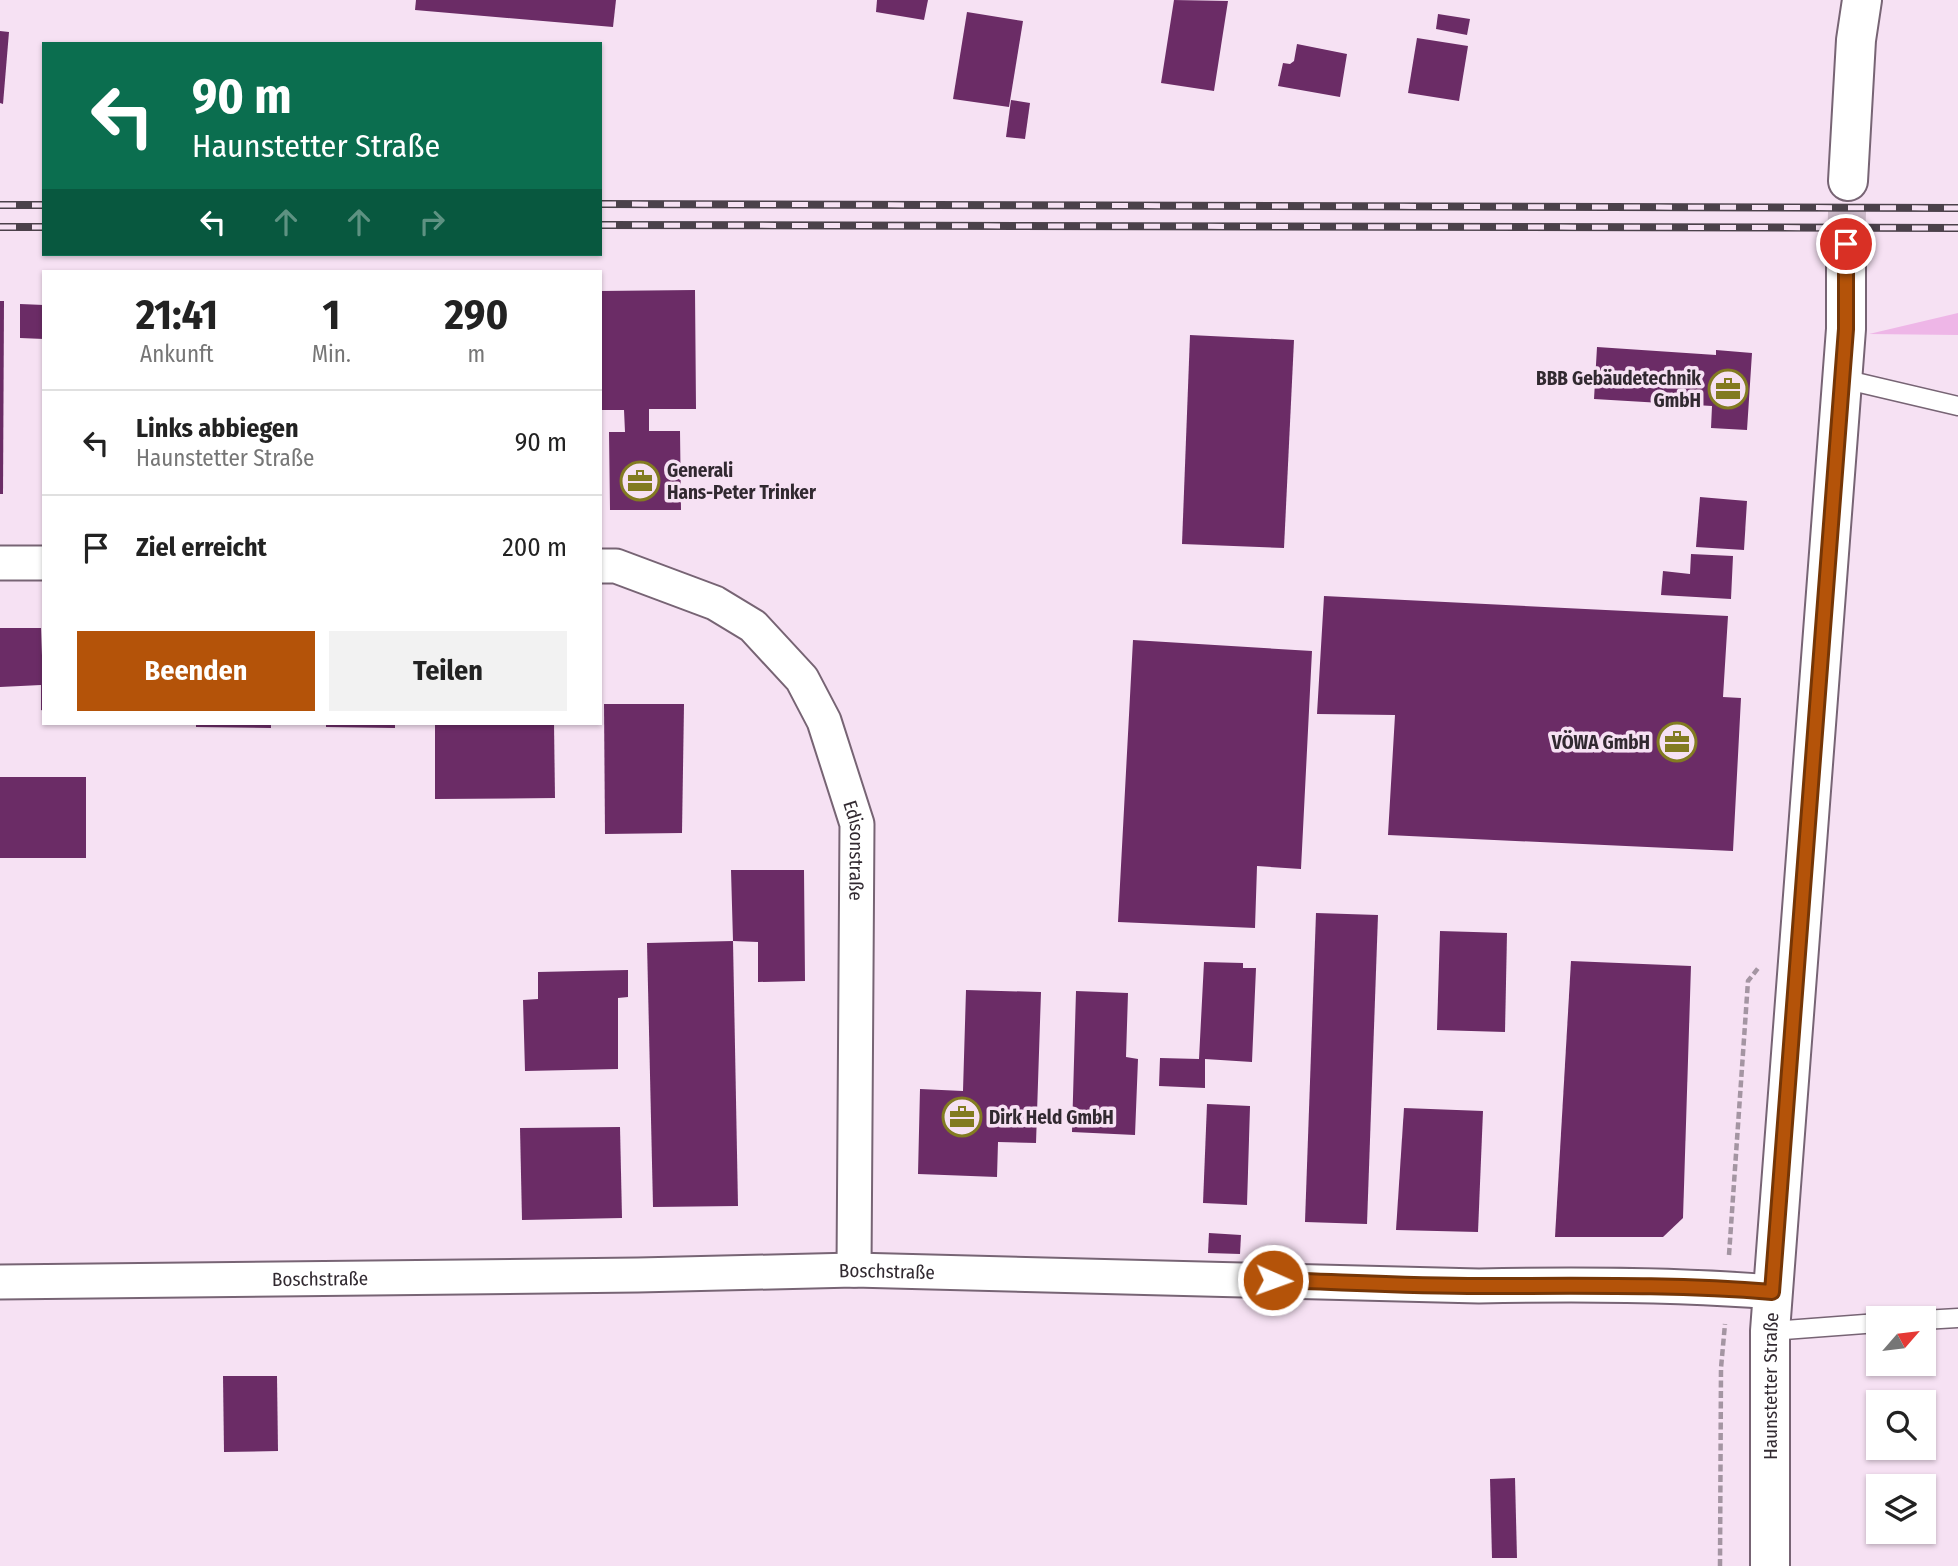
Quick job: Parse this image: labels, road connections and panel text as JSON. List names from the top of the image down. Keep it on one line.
{"streets":{"street":["Edisonstraße","Boschstraße","Haunstetter Straße"]},"crossings":[["Edisonstraße","Boschstraße"],["Boschstraße","Haunstetter Straße"]],"places":{"office":["BBB Gebäudetechnik GmbH","Generali Hans-Peter Trinker","VÖWA GmbH","Dirk Held GmbH"]},"north":"top right","page":{"turn":["90 m","Haunstetter Straße"],"eta":["21:41","Ankunft","1","Min.","290","m"],"list":[{"name":"Links abbiegen","note":"Haunstetter Straße","value":"90 m"},{"name":"Ziel erreicht","value":"200 m"}],"buttons":["Beenden","Teilen"]}}
